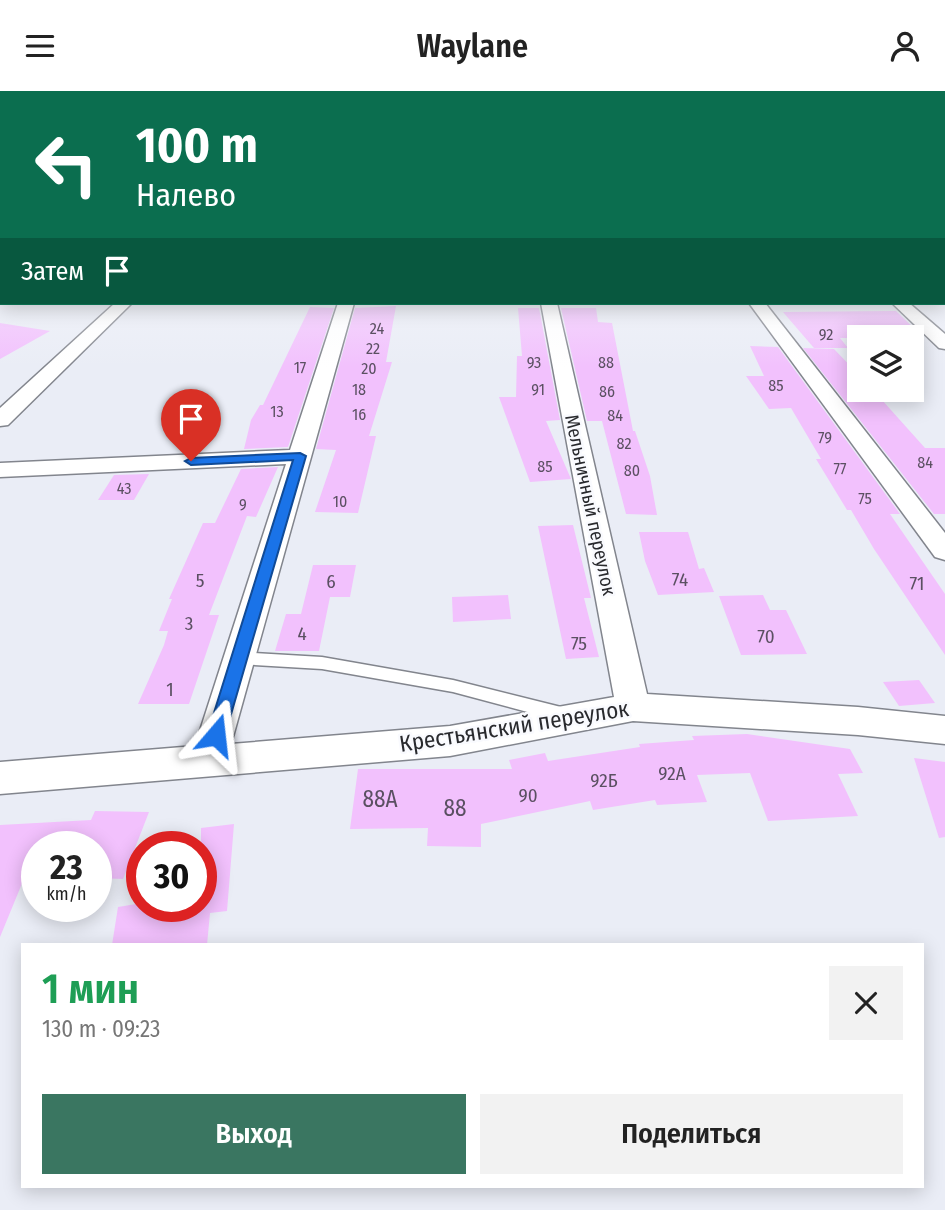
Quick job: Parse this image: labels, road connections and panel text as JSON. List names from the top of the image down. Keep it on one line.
{"streets":{"street":["Мельничный переулок","Крестьянский переулок"]},"crossings":[["Мельничный переулок","Крестьянский переулок"]],"house_numbers":["24","92","22","93","88","17","20","85","18","91","86","13","16","84","79","82","84","85","77","80","43","75","10","9","74","5","6","71","3","4","70","75","1","92А","92Б","90","88А","88"],"page":{"header":"Waylane","turn":["100 m","Налево"],"then":"Затем","speed":"23 km/h","limit":"30","heading":["1 мин","130 m · 09:23"],"buttons":["Выход","Поделиться"]}}
